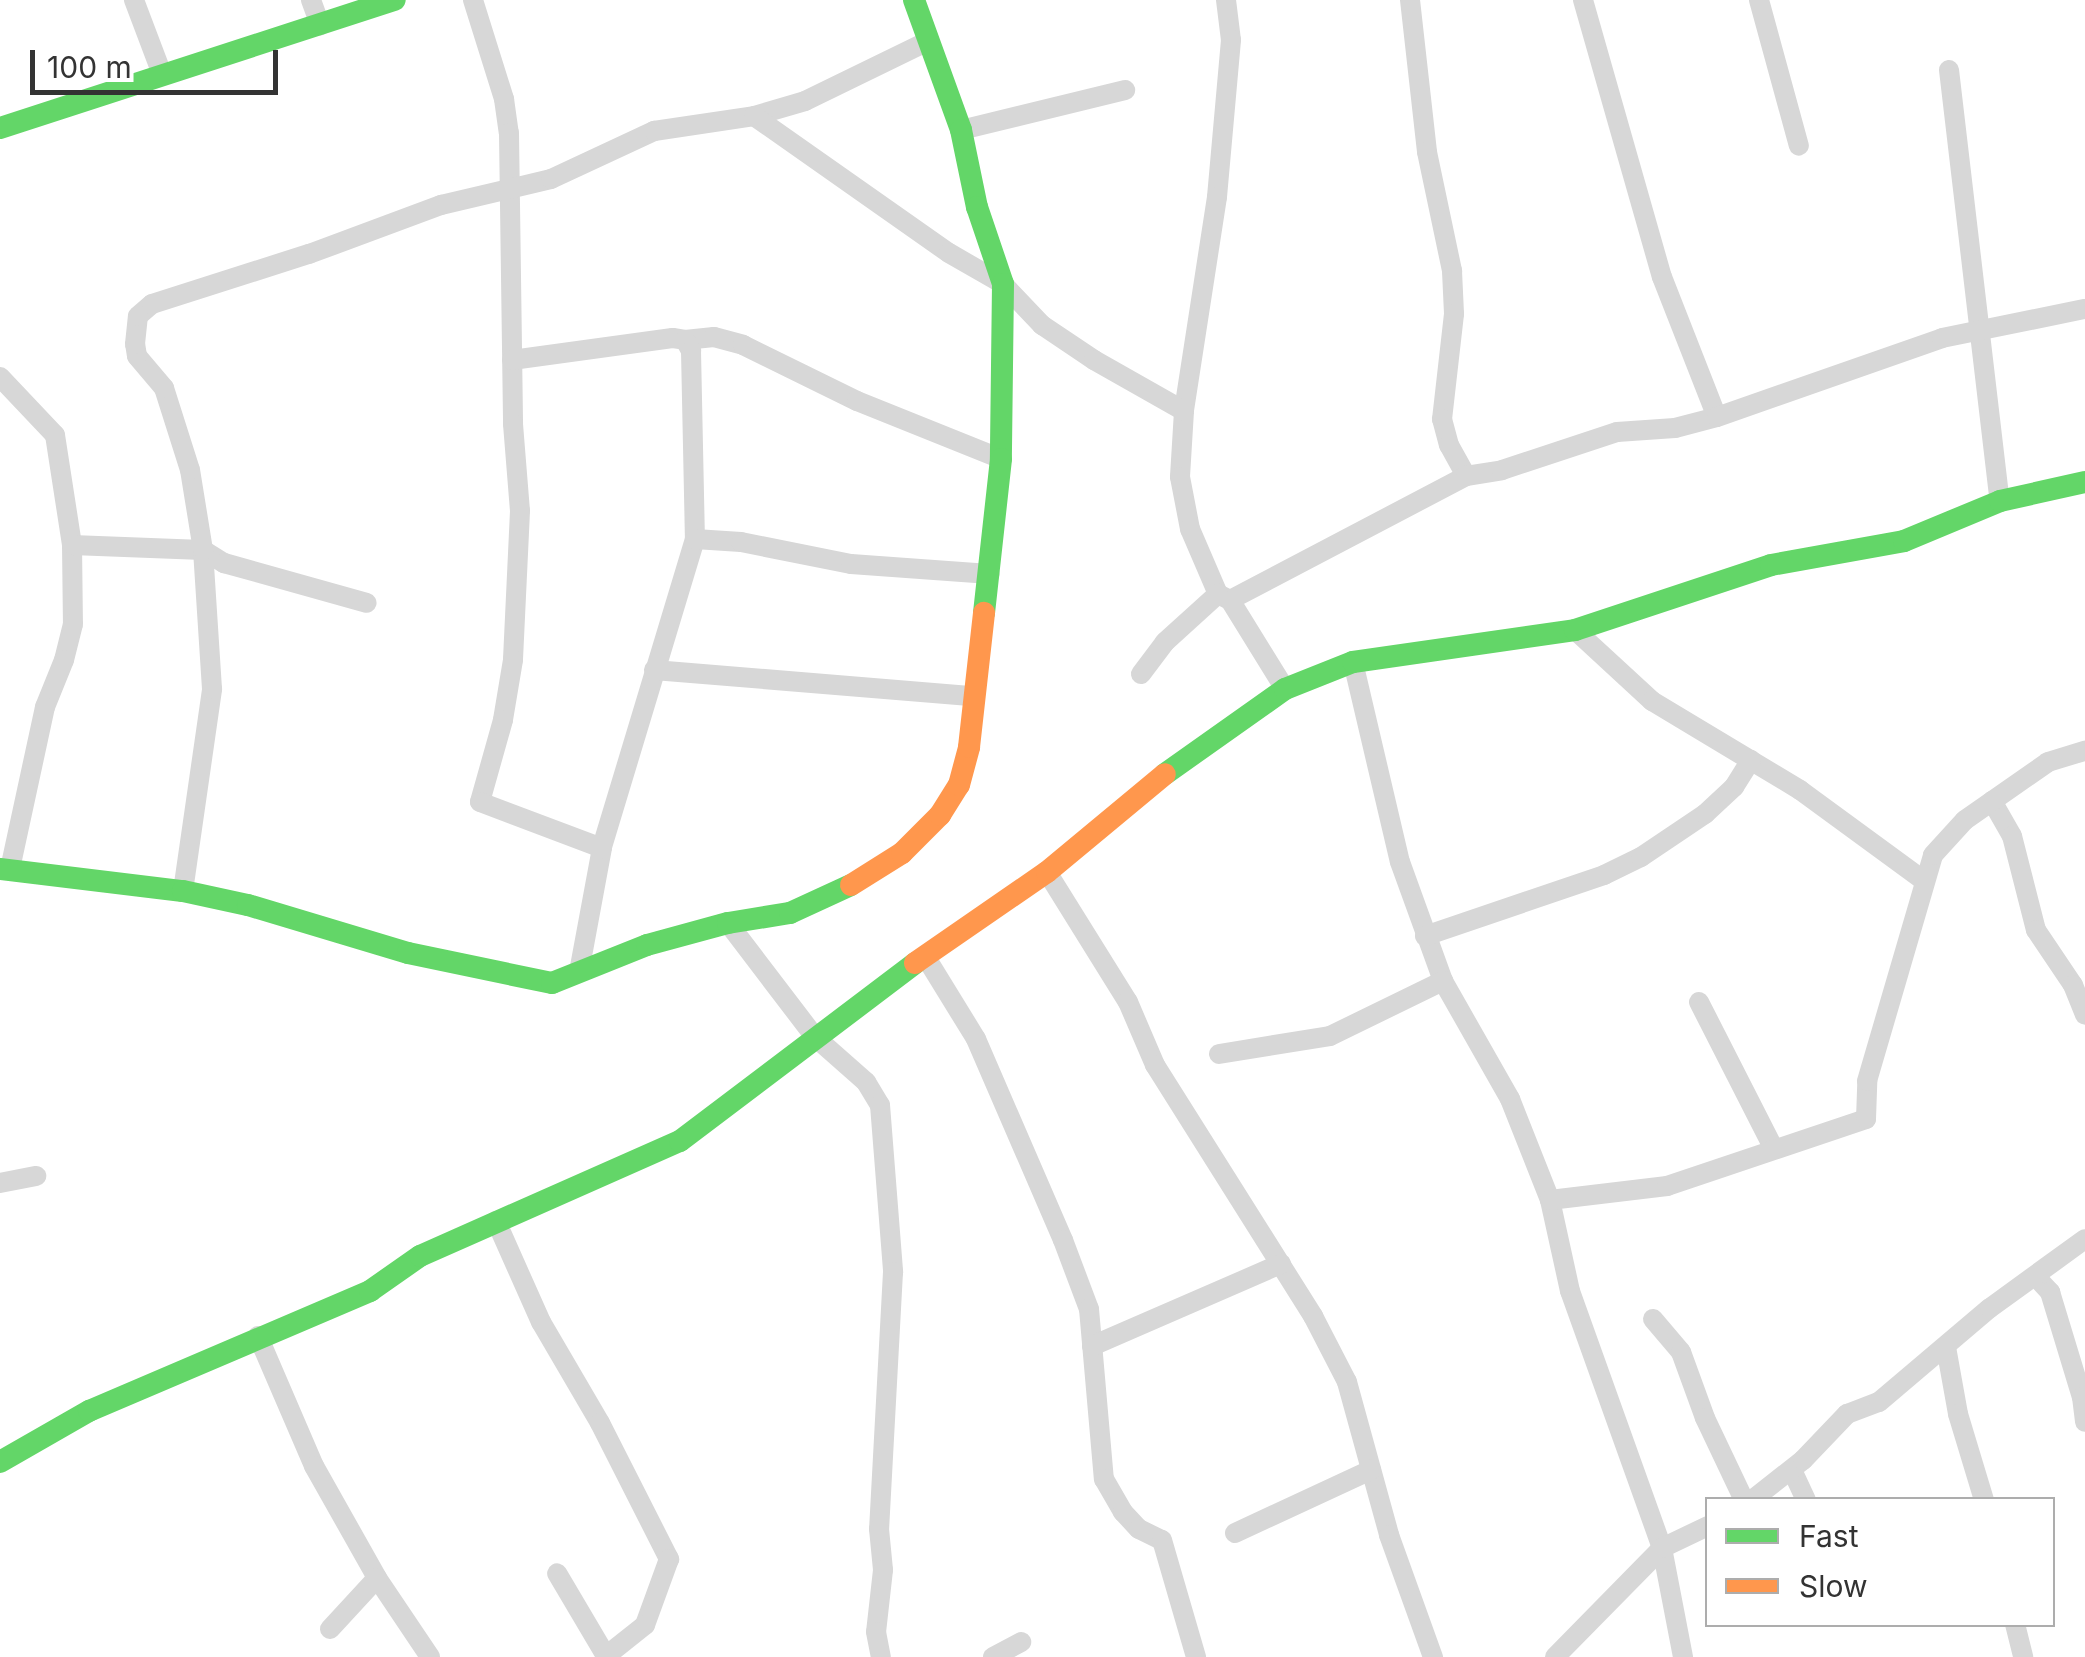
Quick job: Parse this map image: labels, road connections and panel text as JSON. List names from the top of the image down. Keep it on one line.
{"legend":["Fast","Slow"],"scale_bar":"100 m"}
